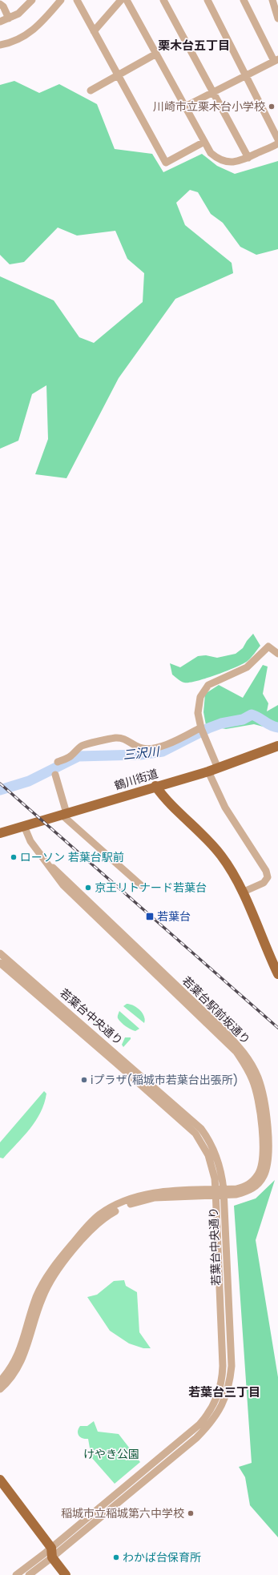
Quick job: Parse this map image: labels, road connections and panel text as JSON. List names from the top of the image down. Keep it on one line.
{"streets":{"main road":["鶴川街道"],"street":["若葉台駅前坂通り","若葉台中央通り"]},"crossings":[["若葉台駅前坂通り","若葉台中央通り"]],"districts":["栗木台五丁目","若葉台三丁目"],"water":["三沢川"],"parks":["けやき公園"],"places":{"other":["川崎市立栗木台小学校","ローソン 若葉台駅前","京王リトナード若葉台","iプラザ(稲城市若葉台出張所)","稲城市立稲城第六中学校","わかば台保育所"],"transit":["若葉台"]}}
